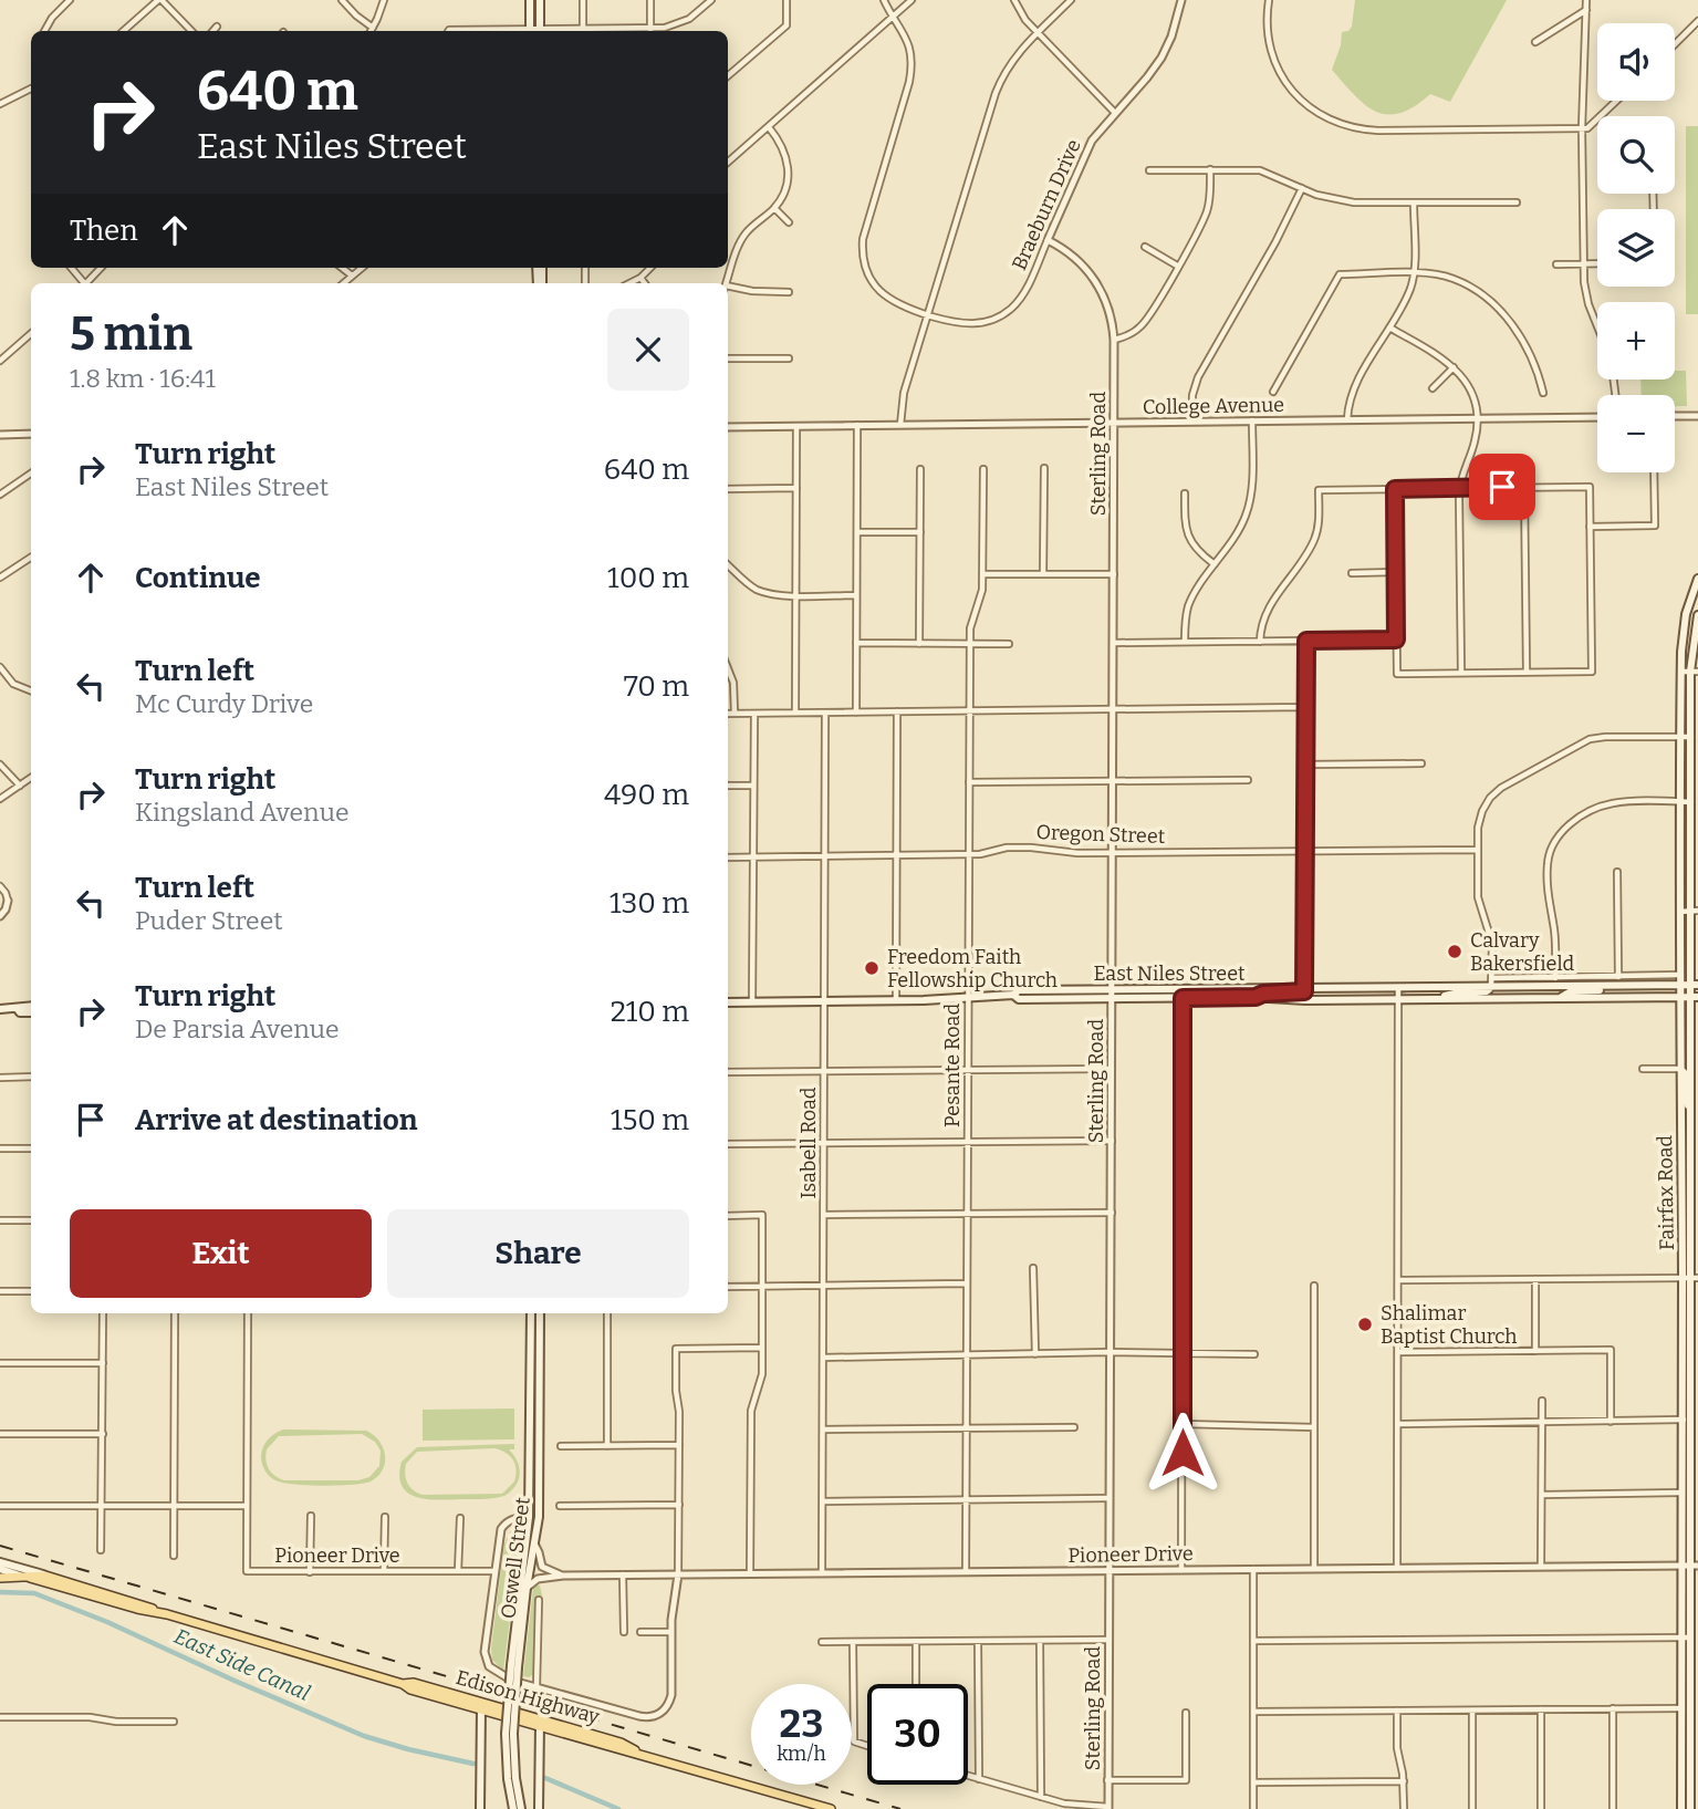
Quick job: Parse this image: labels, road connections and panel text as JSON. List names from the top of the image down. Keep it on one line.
{"streets":{"main road":["East Niles Street","Fairfax Road","Oswell Street","Edison Highway"],"street":["Braeburn Drive","College Avenue","Sterling Road","Oregon Street","Pesante Road","Isabell Road","Pioneer Drive"]},"crossings":[["Braeburn Drive","Sterling Road"],["College Avenue","Sterling Road"],["Sterling Road","Oregon Street"],["Sterling Road","East Niles Street"],["Sterling Road","Pioneer Drive"],["Oregon Street","Pesante Road"],["Oregon Street","Isabell Road"],["East Niles Street","Pesante Road"],["East Niles Street","Isabell Road"],["East Niles Street","Fairfax Road"],["Pesante Road","Pioneer Drive"],["Isabell Road","Pioneer Drive"],["Fairfax Road","Pioneer Drive"],["Pioneer Drive","Oswell Street"]],"water":["East Side Canal"],"places":["Calvary Bakersfield","Freedom Faith Fellowship Church","Shalimar Baptist Church"],"page":{"map_buttons":["+","−"],"turn":["640 m","East Niles Street"],"then":"Then","heading":["5 min","1.8 km · 16:41"],"list":[{"name":"Turn right","note":"East Niles Street","value":"640 m"},{"name":"Continue","value":"100 m"},{"name":"Turn left","note":"Mc Curdy Drive","value":"70 m"},{"name":"Turn right","note":"Kingsland Avenue","value":"490 m"},{"name":"Turn left","note":"Puder Street","value":"130 m"},{"name":"Turn right","note":"De Parsia Avenue","value":"210 m"},{"name":"Arrive at destination","value":"150 m"}],"buttons":["Exit","Share"],"speed":"23 km/h","limit":"30"}}
